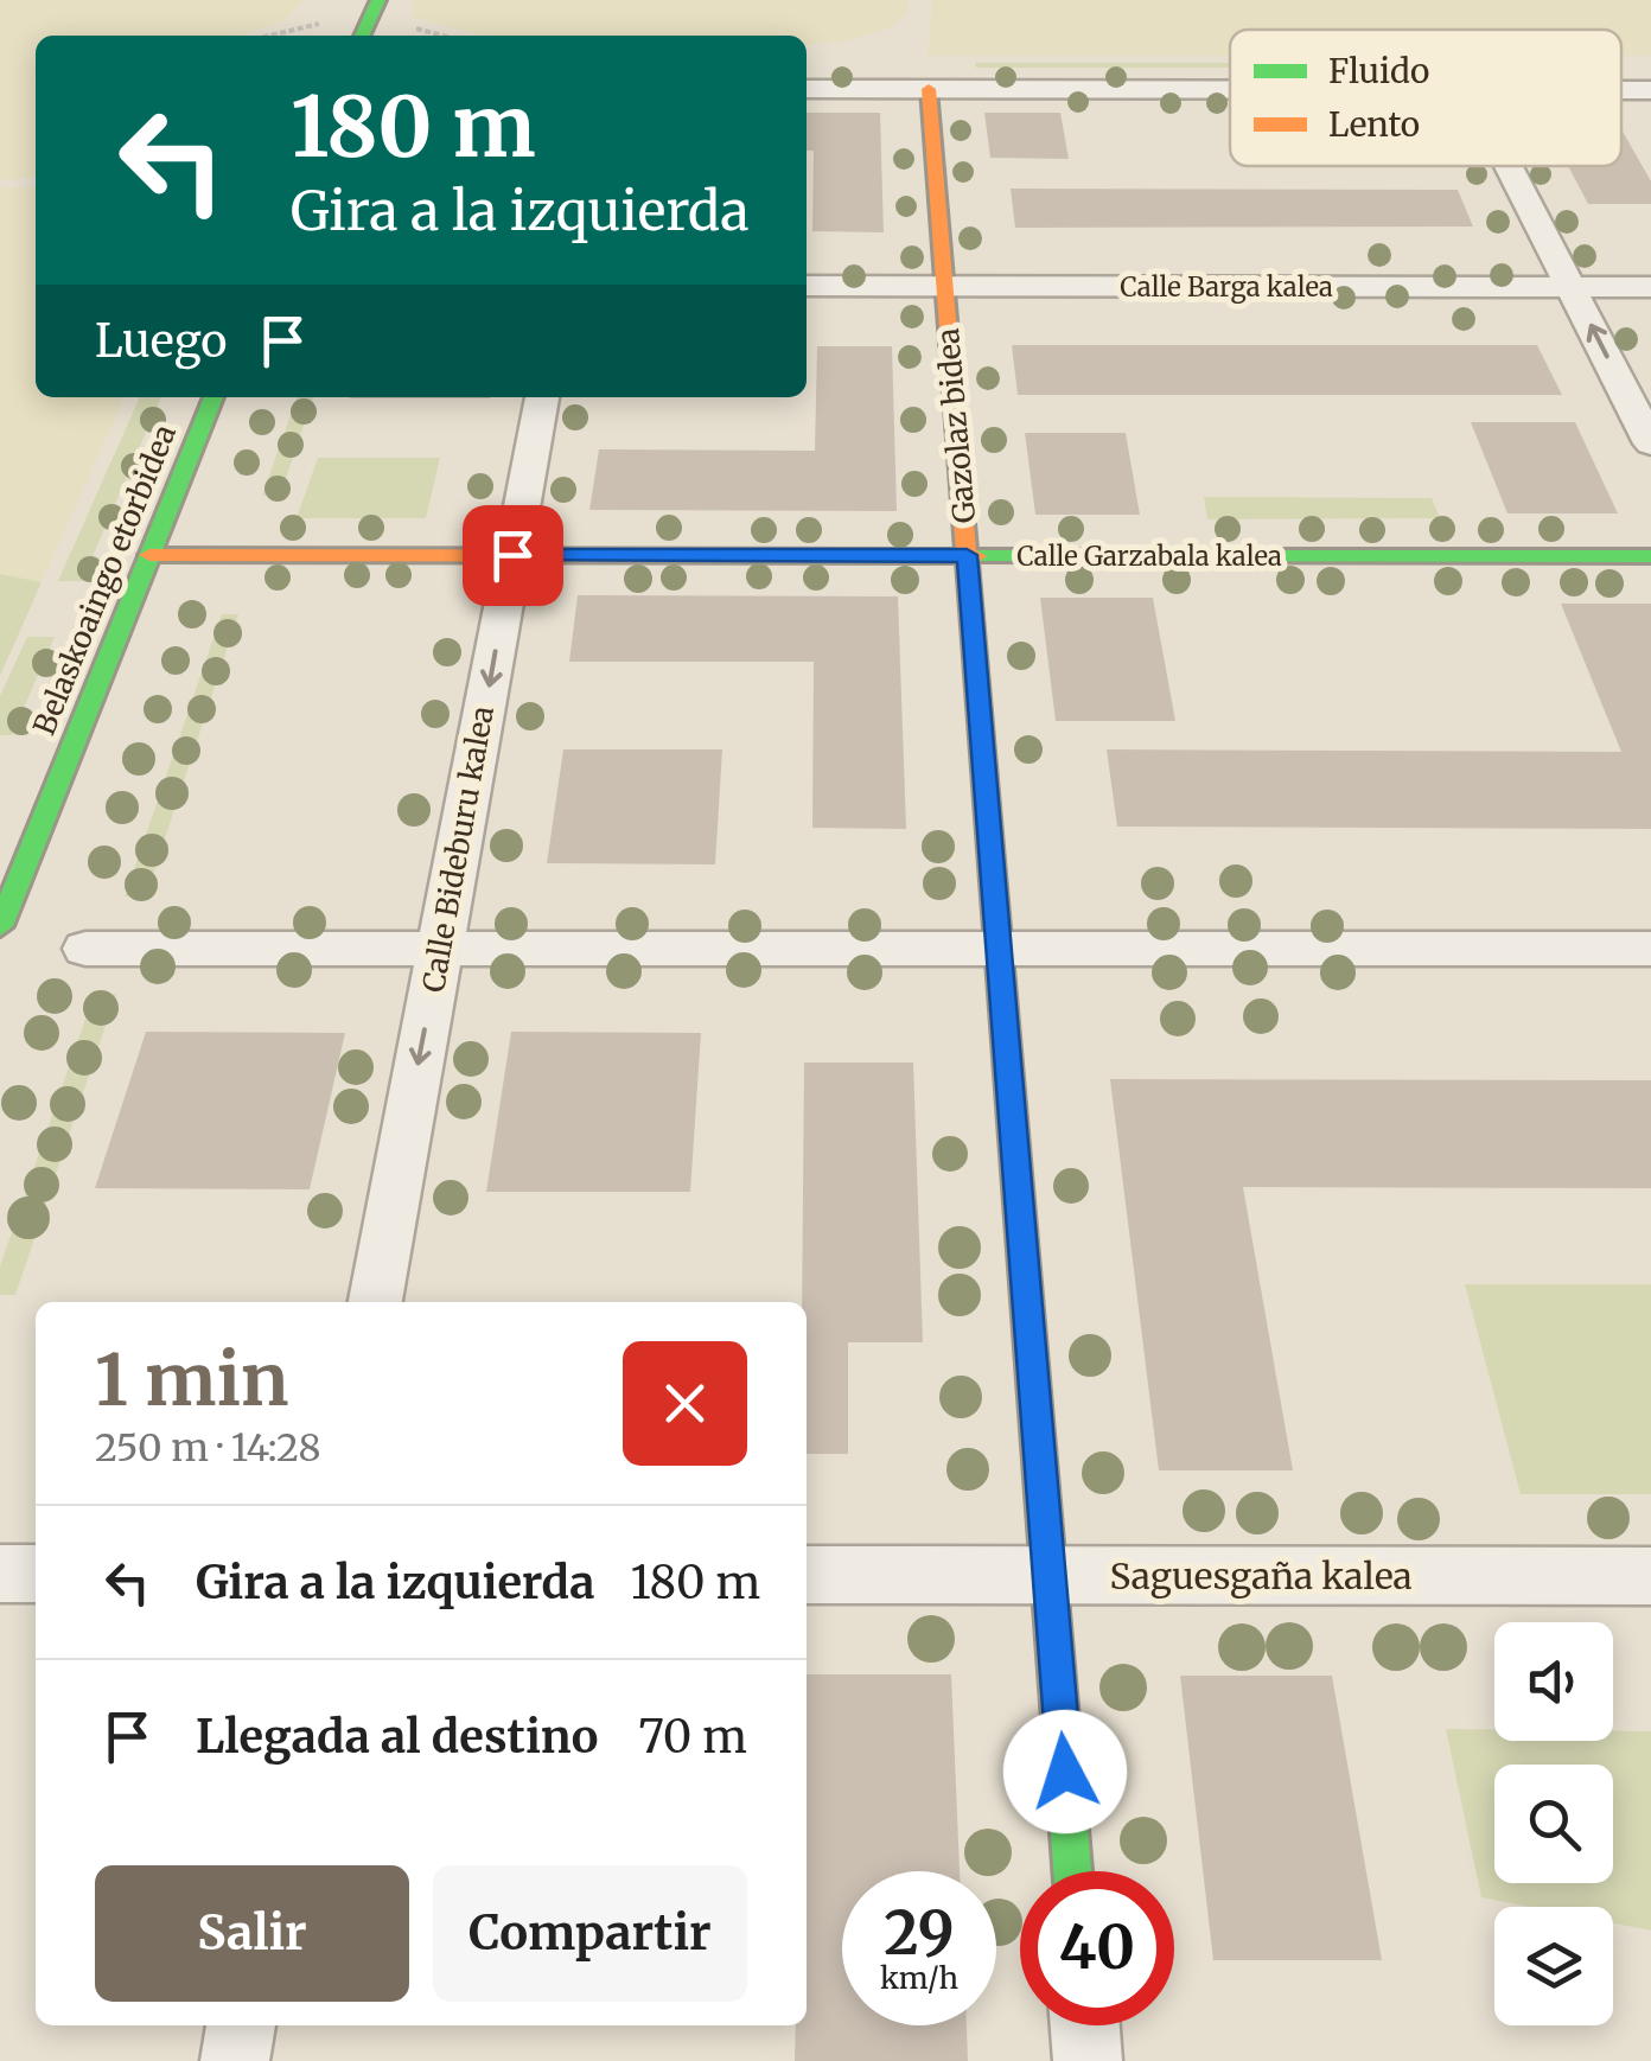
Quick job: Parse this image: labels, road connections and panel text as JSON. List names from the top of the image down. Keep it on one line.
{"streets":{"street":["Calle Barga kalea","Gazolaz bidea","Calle Garzabala kalea","Belaskoaingo etorbidea","Calle Bideburu kalea","Saguesgaña kalea"]},"crossings":[["Calle Barga kalea","Gazolaz bidea"],["Gazolaz bidea","Calle Garzabala kalea"],["Gazolaz bidea","Saguesgaña kalea"],["Calle Garzabala kalea","Belaskoaingo etorbidea"],["Calle Garzabala kalea","Calle Bideburu kalea"]],"one_way":["Calle Bideburu kalea"],"legend":["Fluido","Lento"],"page":{"turn":["180 m","Gira a la izquierda"],"then":"Luego","heading":["1 min","250 m · 14:28"],"list":[{"name":"Gira a la izquierda","value":"180 m"},{"name":"Llegada al destino","value":"70 m"}],"buttons":["Salir","Compartir"],"speed":"29 km/h","limit":"40"}}
